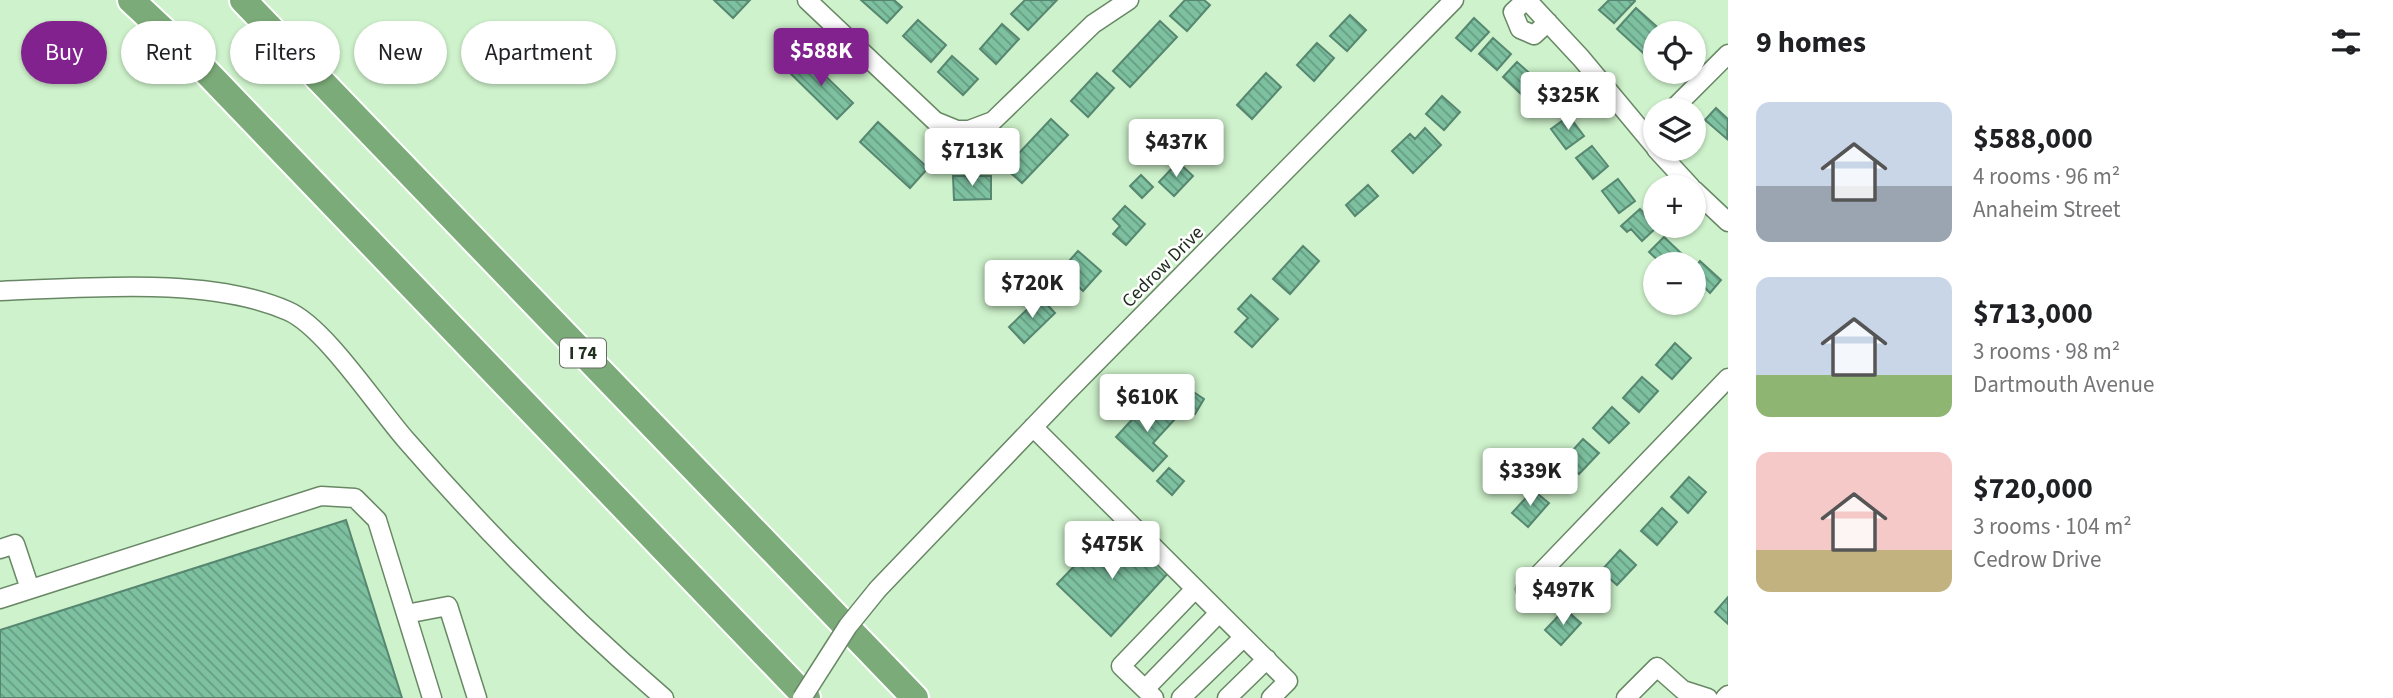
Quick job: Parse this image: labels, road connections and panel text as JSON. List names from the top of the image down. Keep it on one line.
{"streets":{"highway":["I 74"],"street":["Cedrow Drive"]},"page":{"heading":"9 homes","map_buttons":["+","−"],"chip":["Buy","Rent","Filters","New","Apartment"],"price":["$588K","$325K","$437K","$713K","$720K","$610K","$339K","$475K","$497K"],"list":[{"name":"$588,000","note":"4 rooms · 96 m² · Anaheim Street"},{"name":"$713,000","note":"3 rooms · 98 m² · Dartmouth Avenue"},{"name":"$720,000","note":"3 rooms · 104 m² · Cedrow Drive"}]}}
